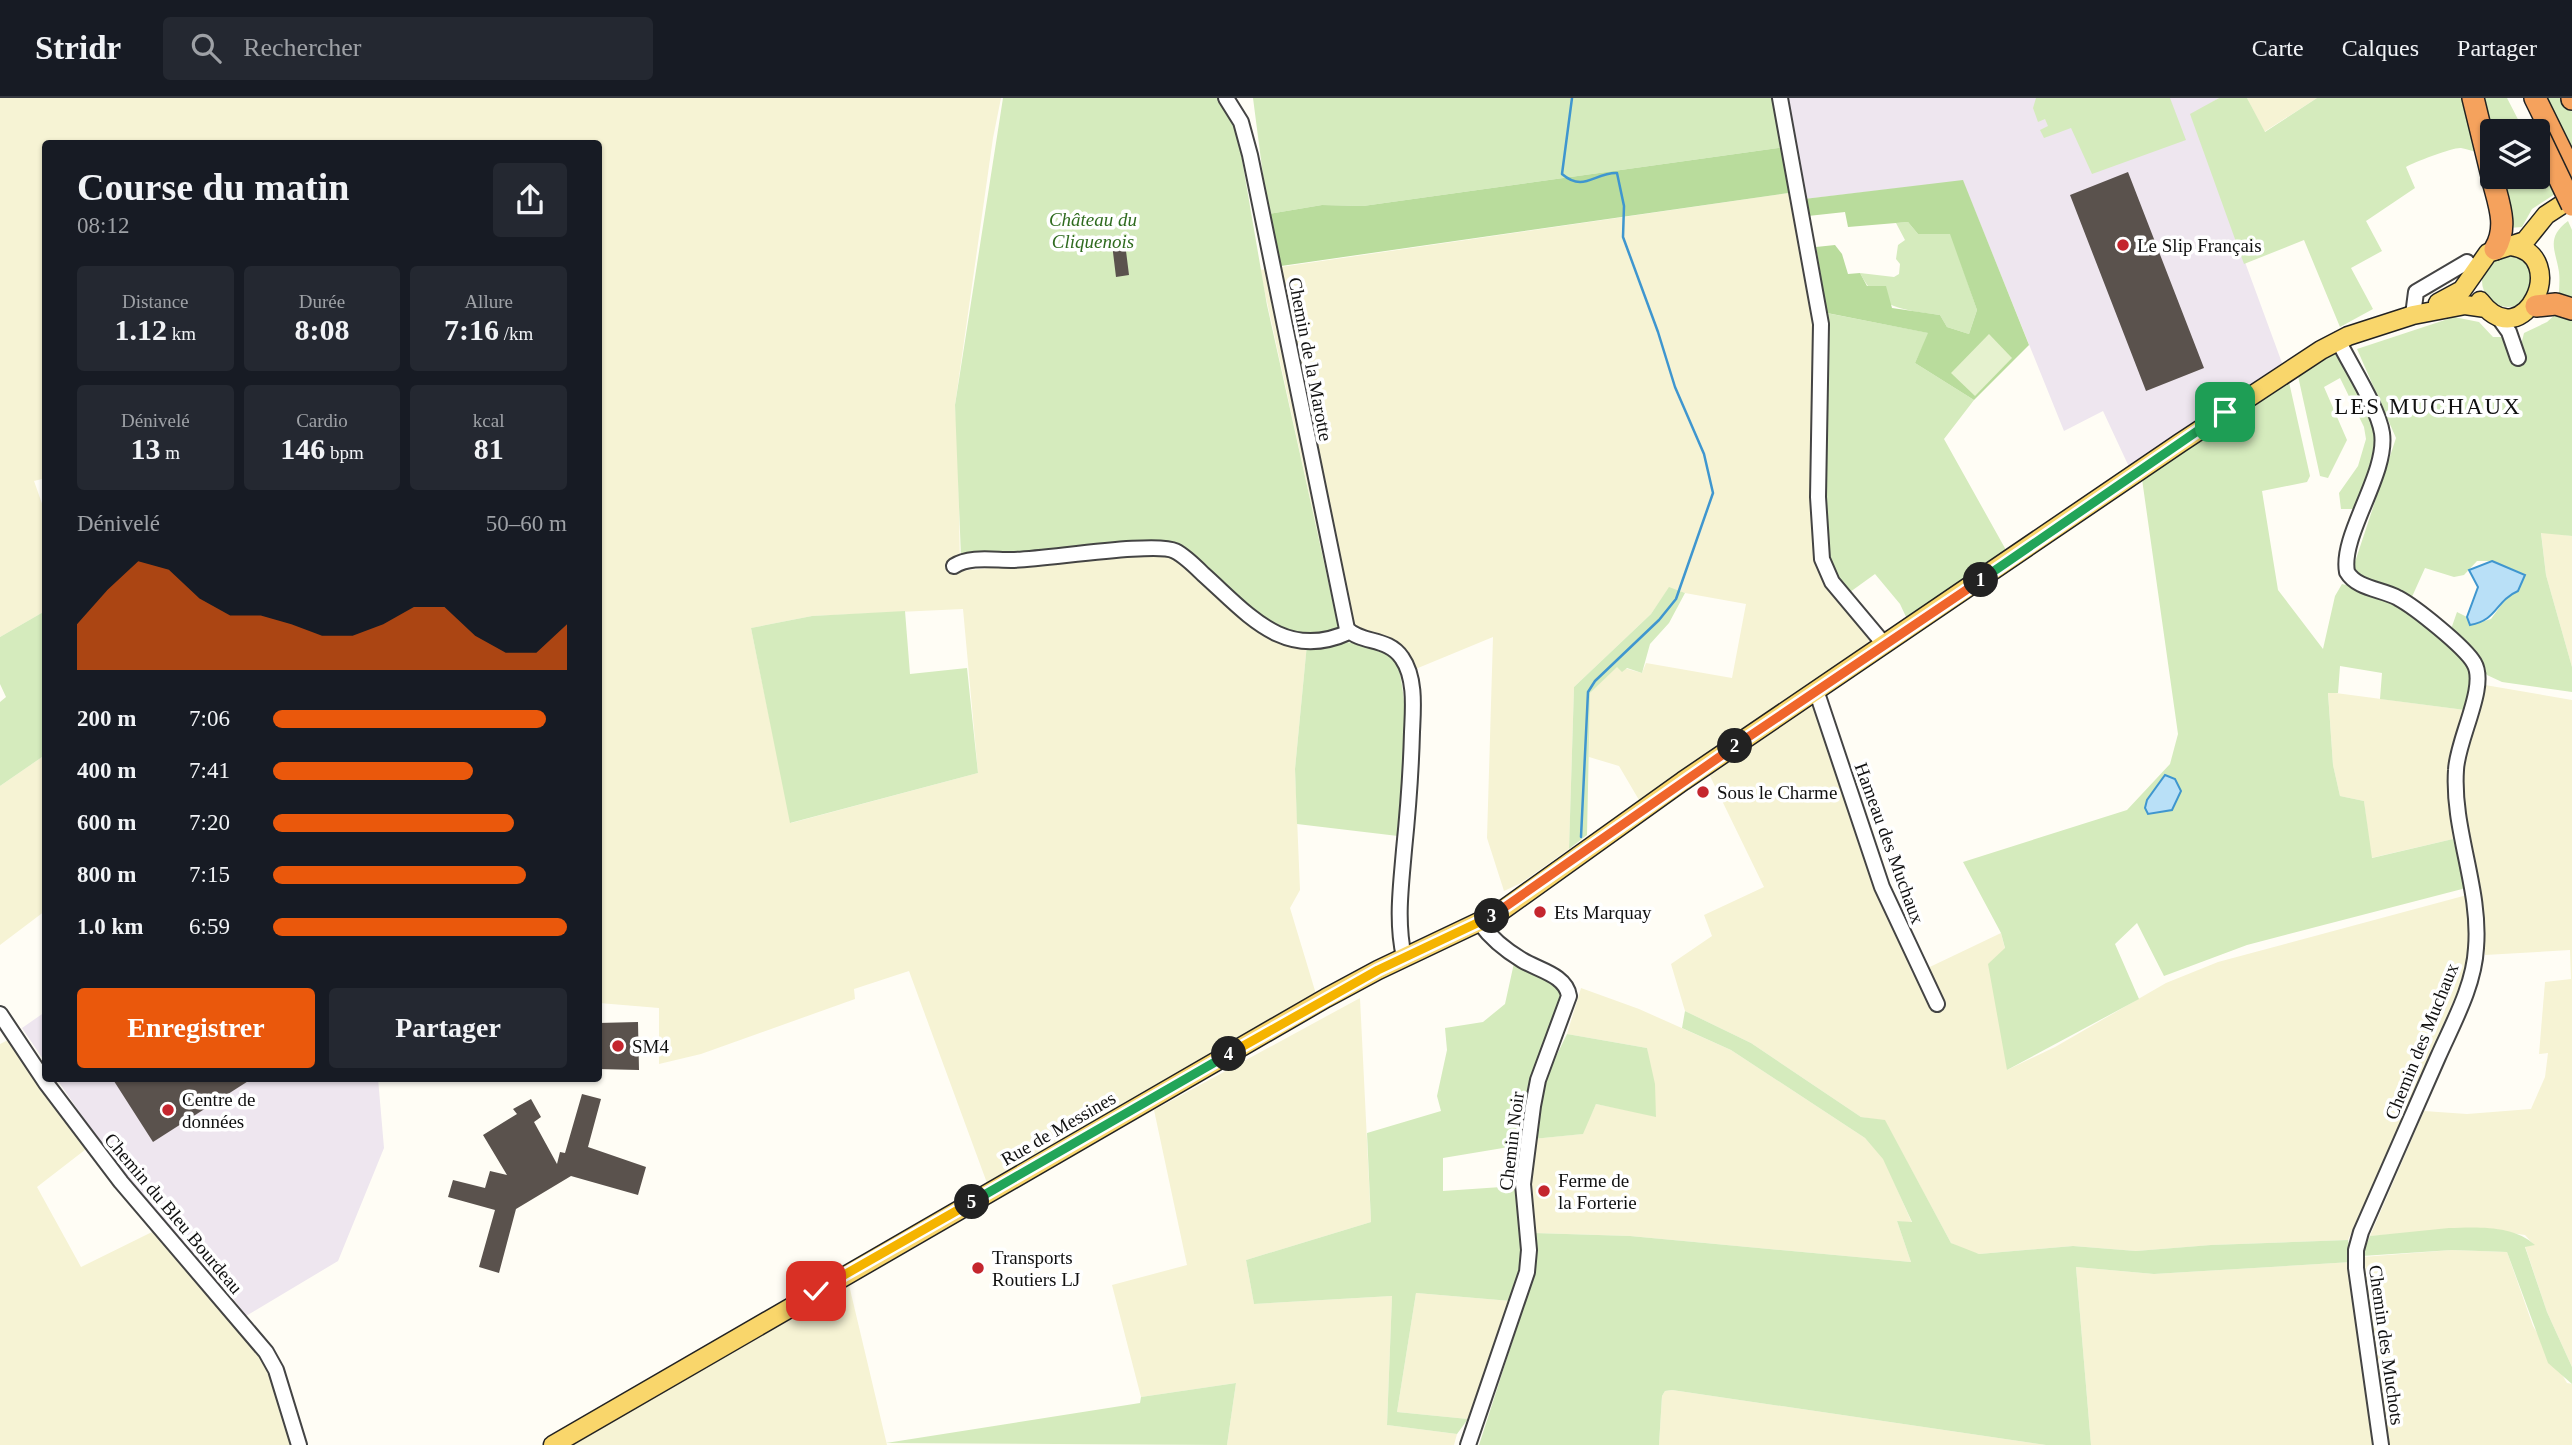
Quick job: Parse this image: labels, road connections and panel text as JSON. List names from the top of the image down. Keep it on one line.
{"streets":{"main road":["Rue de Messines"],"street":["Chemin de la Marotte","Hameau des Muchaux","Chemin des Muchaux","Chemin Noir","Chemin du Bleu Bourdeau","Chemin des Muchots"]},"crossings":[["Hameau des Muchaux","Rue de Messines"],["Chemin des Muchaux","Rue de Messines"],["Chemin des Muchaux","Chemin des Muchots"],["Rue de Messines","Chemin Noir"]],"districts":["LES MUCHAUX"],"parks":["Château du Cliquenois"],"places":["Le Slip Français","Sous le Charme","Ets Marquay","SM4","Centre de données","Ferme de la Forterie","Transports Routiers LJ"],"page":{"header":"Stridr","search":"Rechercher","nav":["Carte","Calques","Partager"],"heading":["Course du matin","08:12"],"stats":[["Distance","1.12 km"],["Durée","8:08"],["Allure","7:16 /km"],["Dénivelé","13 m"],["Cardio","146 bpm"],["kcal","81"]],"chart":["Dénivelé","50–60 m"],"pins":["1","2","3","4","5"],"list":[{"name":"200 m","note":"7:06"},{"name":"400 m","note":"7:41"},{"name":"600 m","note":"7:20"},{"name":"800 m","note":"7:15"},{"name":"1.0 km","note":"6:59"}],"buttons":["Enregistrer","Partager"]}}
